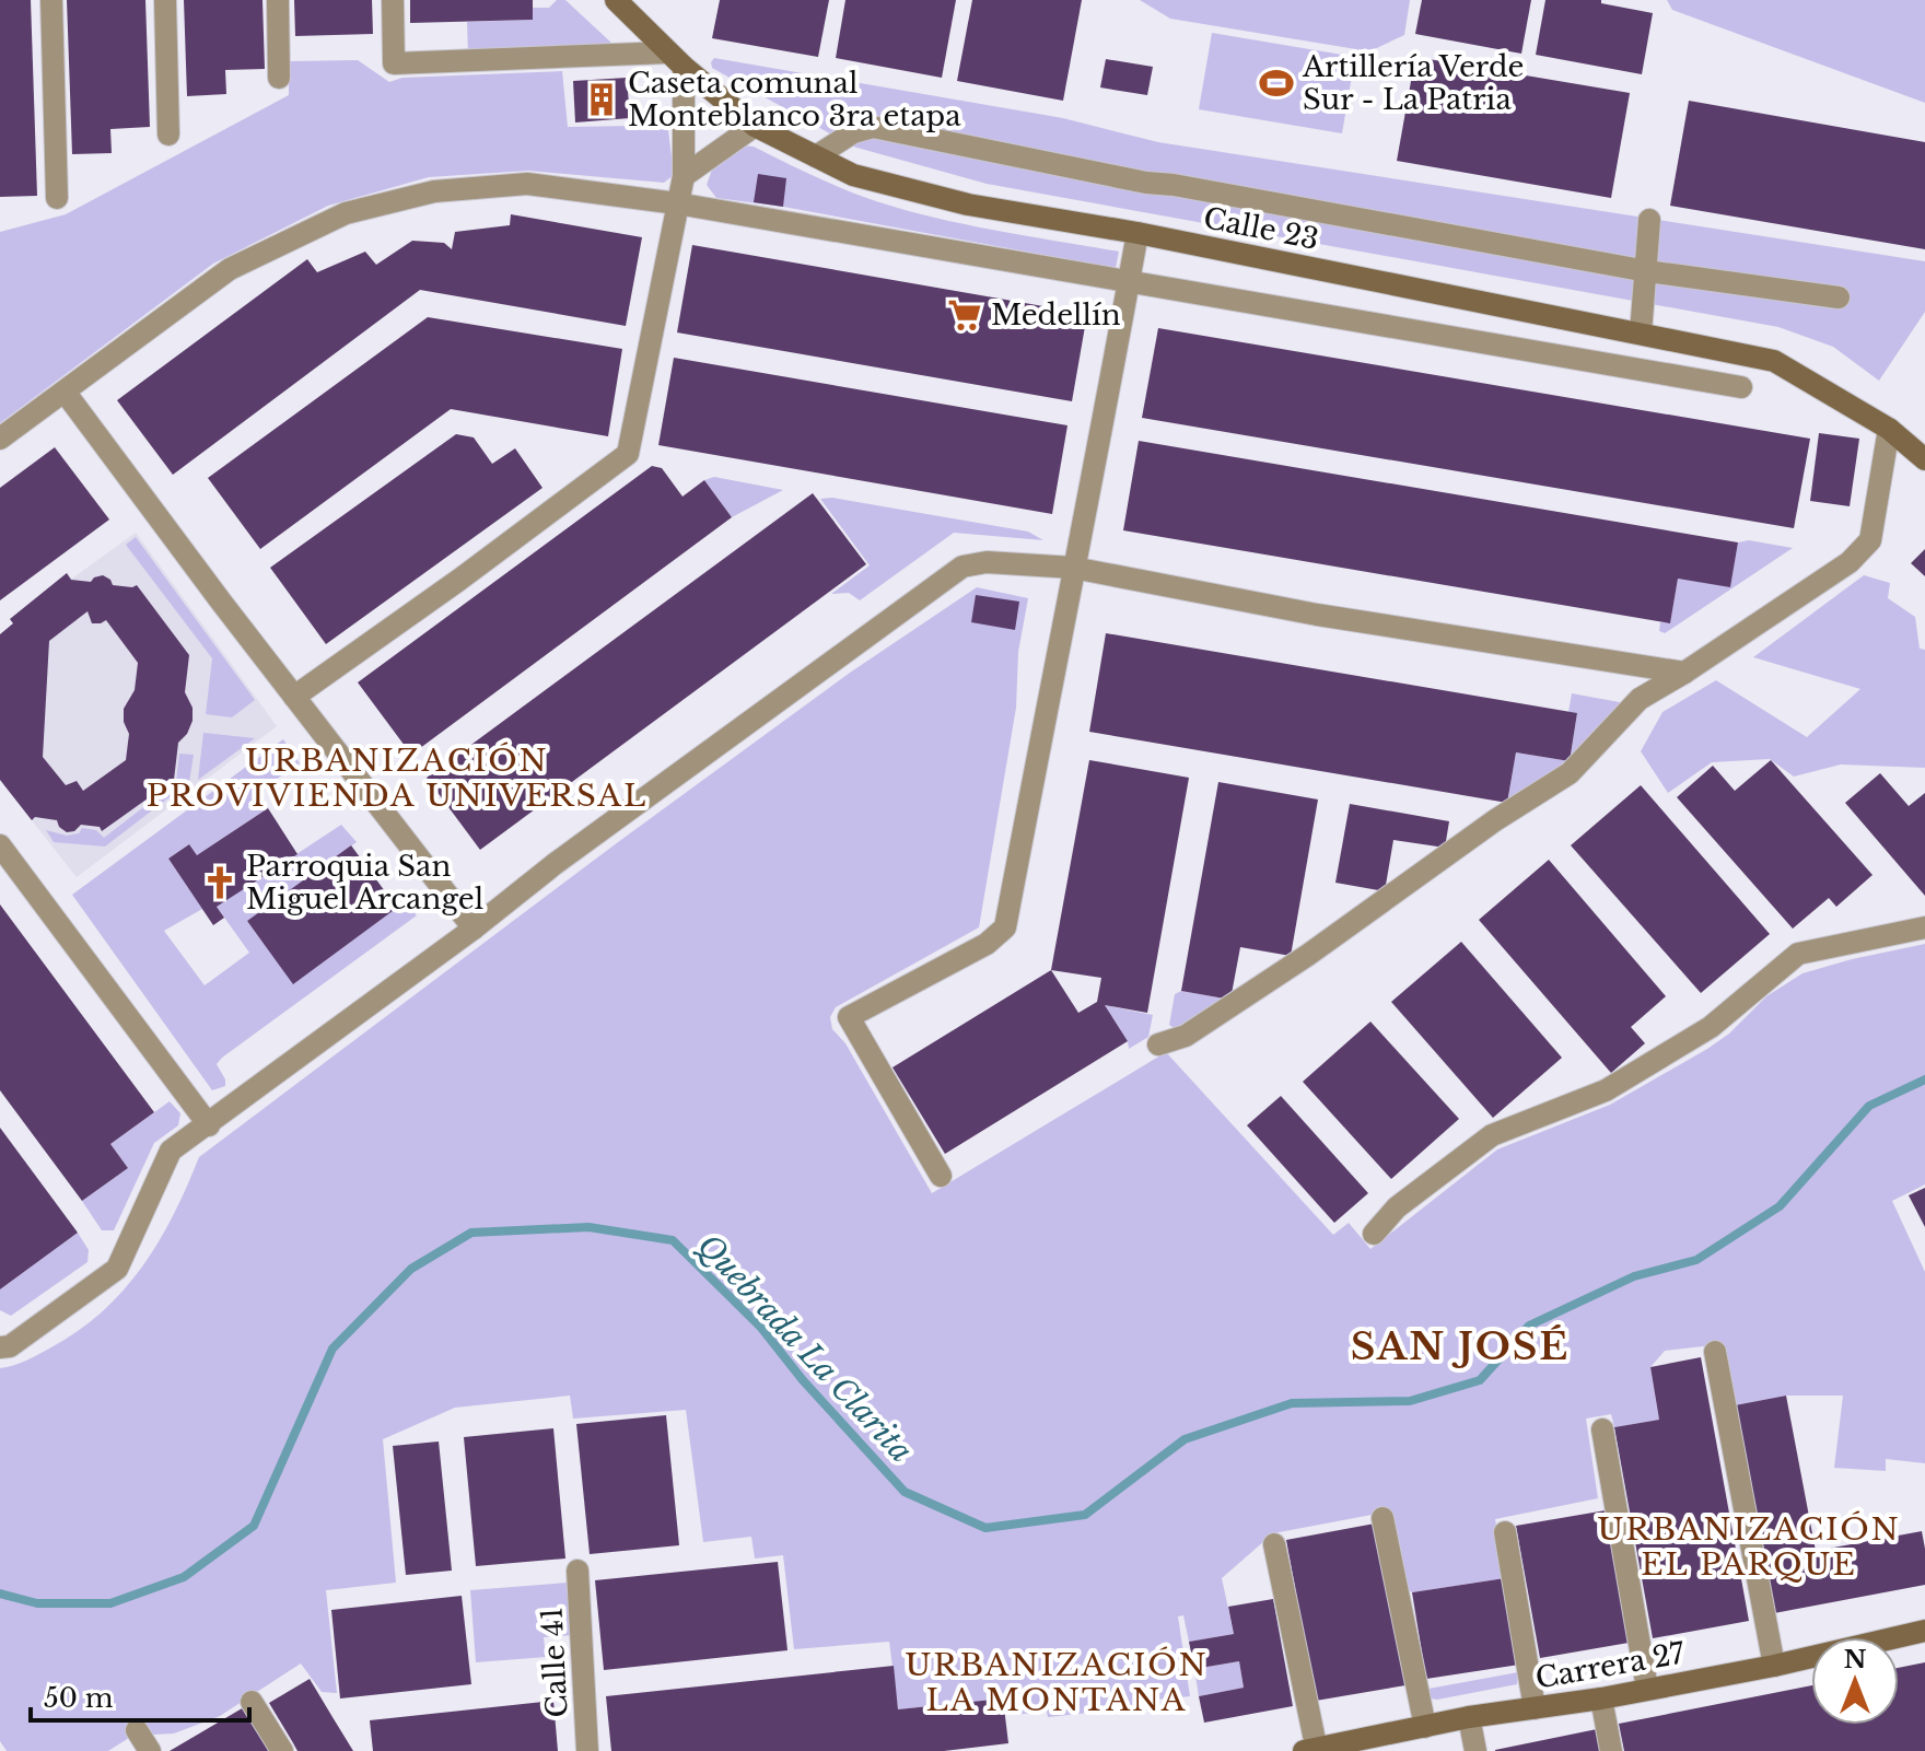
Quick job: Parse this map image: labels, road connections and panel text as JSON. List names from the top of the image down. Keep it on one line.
{"streets":{"main road":["Calle 23","Carrera 27"],"street":["Calle 41"]},"districts":["URBANIZACIÓN PROVIVIENDA UNIVERSAL","SAN JOSÉ","URBANIZACIÓN EL PARQUE","URBANIZACIÓN LA MONTANA"],"water":["Quebrada La Clarita"],"places":{"sports":["Artillería Verde Sur - La Patria"],"building":["Caseta comunal Monteblanco 3ra etapa"],"supermarket":["Medellín"],"church":["Parroquia San Miguel Arcangel"]},"scale_bar":"50 m","north":"top"}
